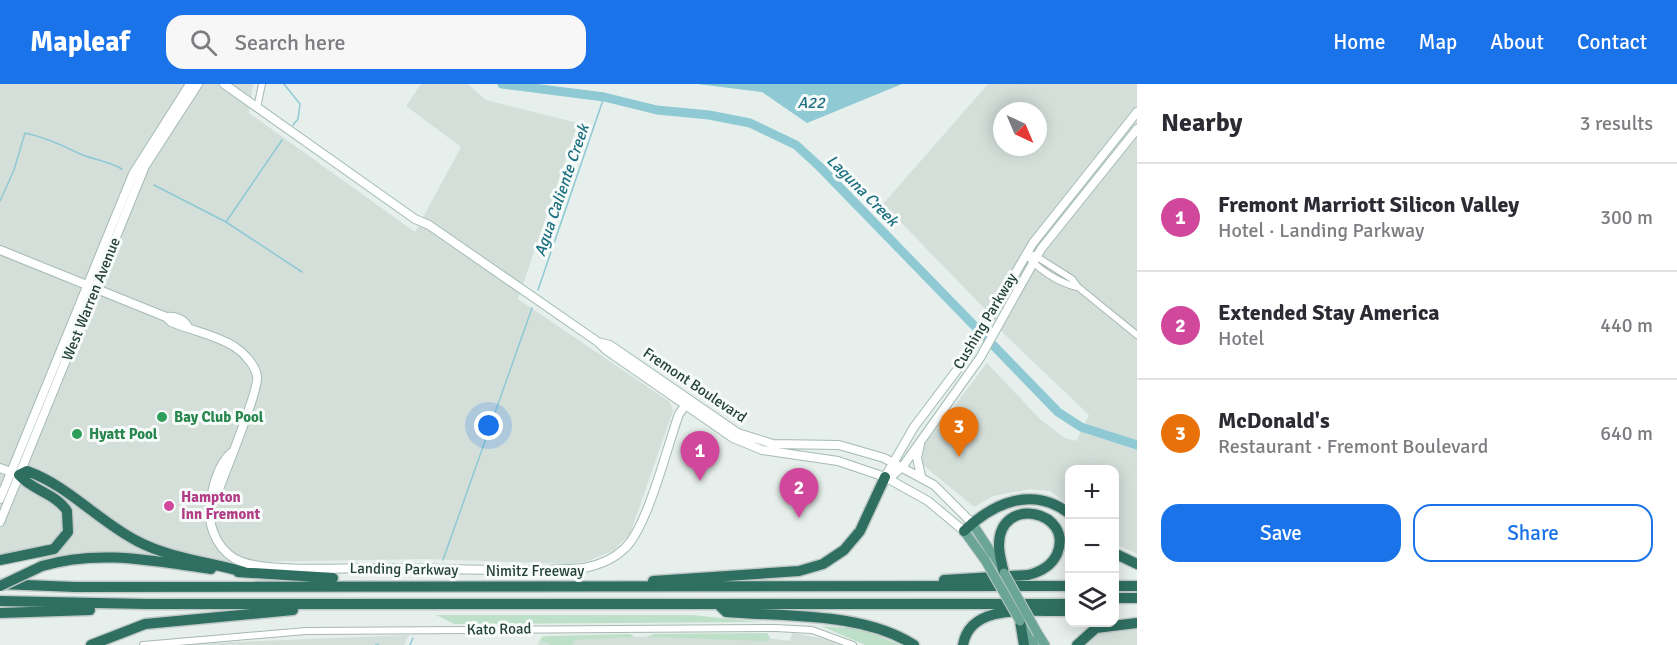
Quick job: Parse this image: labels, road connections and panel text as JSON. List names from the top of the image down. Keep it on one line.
{"streets":{"highway":["Nimitz Freeway"],"main road":["West Warren Avenue","Cushing Parkway","Fremont Boulevard","Landing Parkway"],"street":["Kato Road"]},"crossings":[["West Warren Avenue","Landing Parkway"],["Cushing Parkway","Fremont Boulevard"],["Fremont Boulevard","Landing Parkway"]],"water":["A22","Agua Caliente Creek","Laguna Creek"],"places":["Bay Club Pool","Hyatt Pool","Hampton Inn Fremont"],"north":"bottom right","page":{"header":"Mapleaf","search":"Search here","nav":["Home","Map","About","Contact"],"heading":["Nearby","3 results"],"list":[{"mark":"1","name":"Fremont Marriott Silicon Valley","note":"Hotel · Landing Parkway","value":"300 m"},{"mark":"2","name":"Extended Stay America","note":"Hotel","value":"440 m"},{"mark":"3","name":"McDonald's","note":"Restaurant · Fremont Boulevard","value":"640 m"}],"pins":["3","1","2"],"map_buttons":["+","−"],"buttons":["Save","Share"]}}
